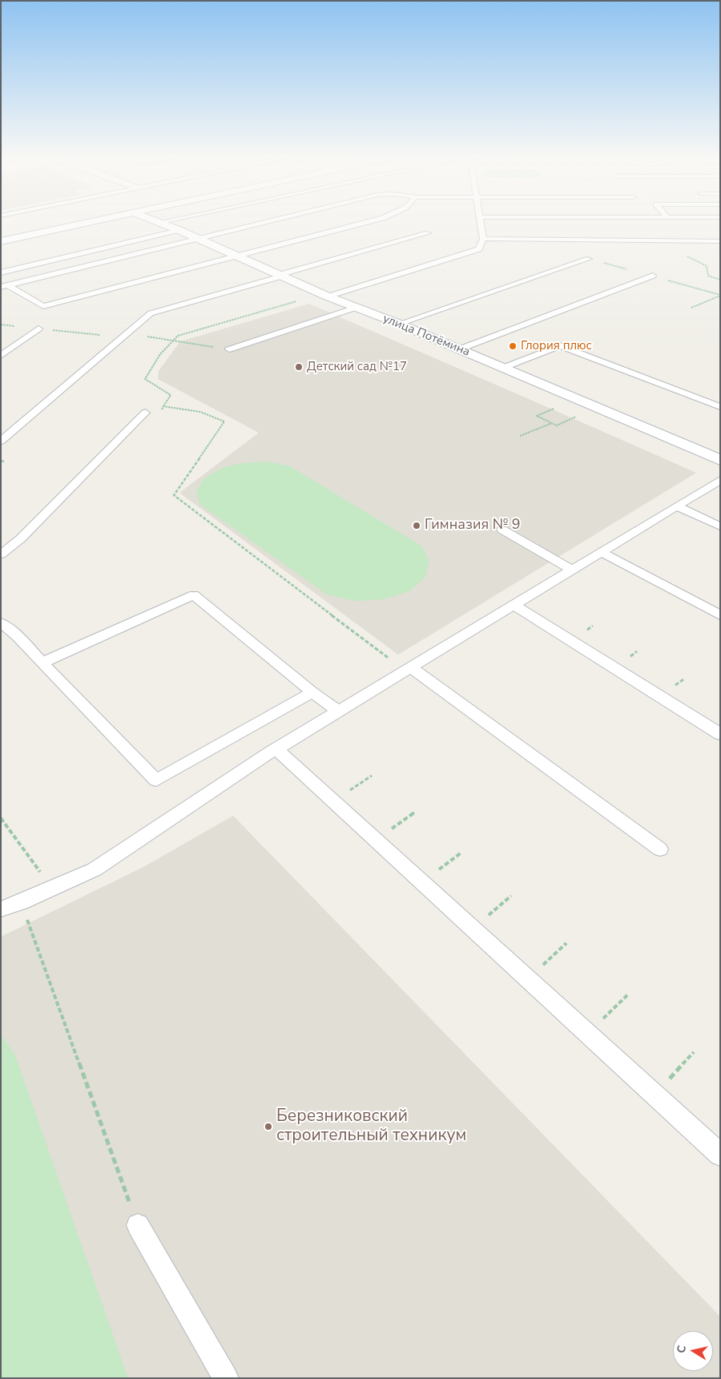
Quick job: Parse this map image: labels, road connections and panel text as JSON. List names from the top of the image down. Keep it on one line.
{"streets":{"street":["улица Потёмина"]},"places":["Глория плюс","Детский сад №17","Гимназия № 9","Березниковский строительный техникум"],"north":"left"}
